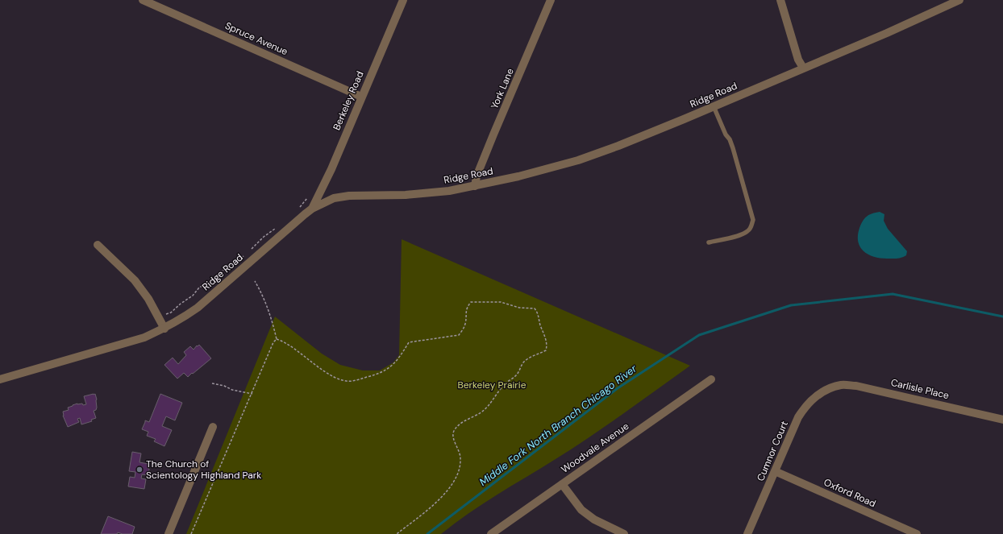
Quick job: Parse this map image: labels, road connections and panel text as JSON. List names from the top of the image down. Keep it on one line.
{"streets":{"street":["Spruce Avenue","York Lane","Ridge Road","Berkeley Road","Carlisle Place","Woodvale Avenue","Cumnor Court","Oxford Road"]},"crossings":[["Spruce Avenue","Berkeley Road"],["York Lane","Ridge Road"],["Ridge Road","Berkeley Road"],["Carlisle Place","Cumnor Court"],["Cumnor Court","Oxford Road"]],"water":["Middle Fork North Branch Chicago River"],"parks":["Berkeley Prairie"],"places":["The Church of Scientology Highland Park"]}
